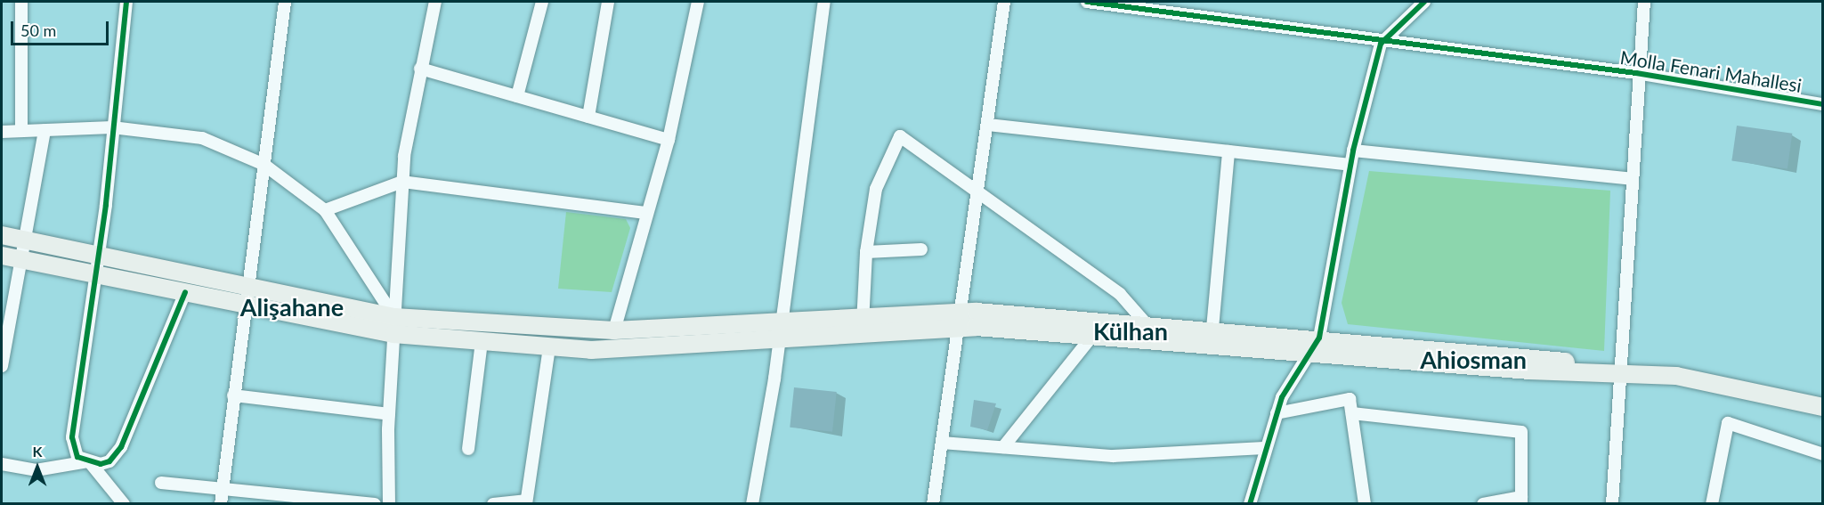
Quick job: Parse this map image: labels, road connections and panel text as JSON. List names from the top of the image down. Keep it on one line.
{"streets":{"street":["Molla Fenari Mahallesi"]},"districts":["Alişahane","Külhan","Ahiosman"],"scale_bar":"50 m","north":"top"}
